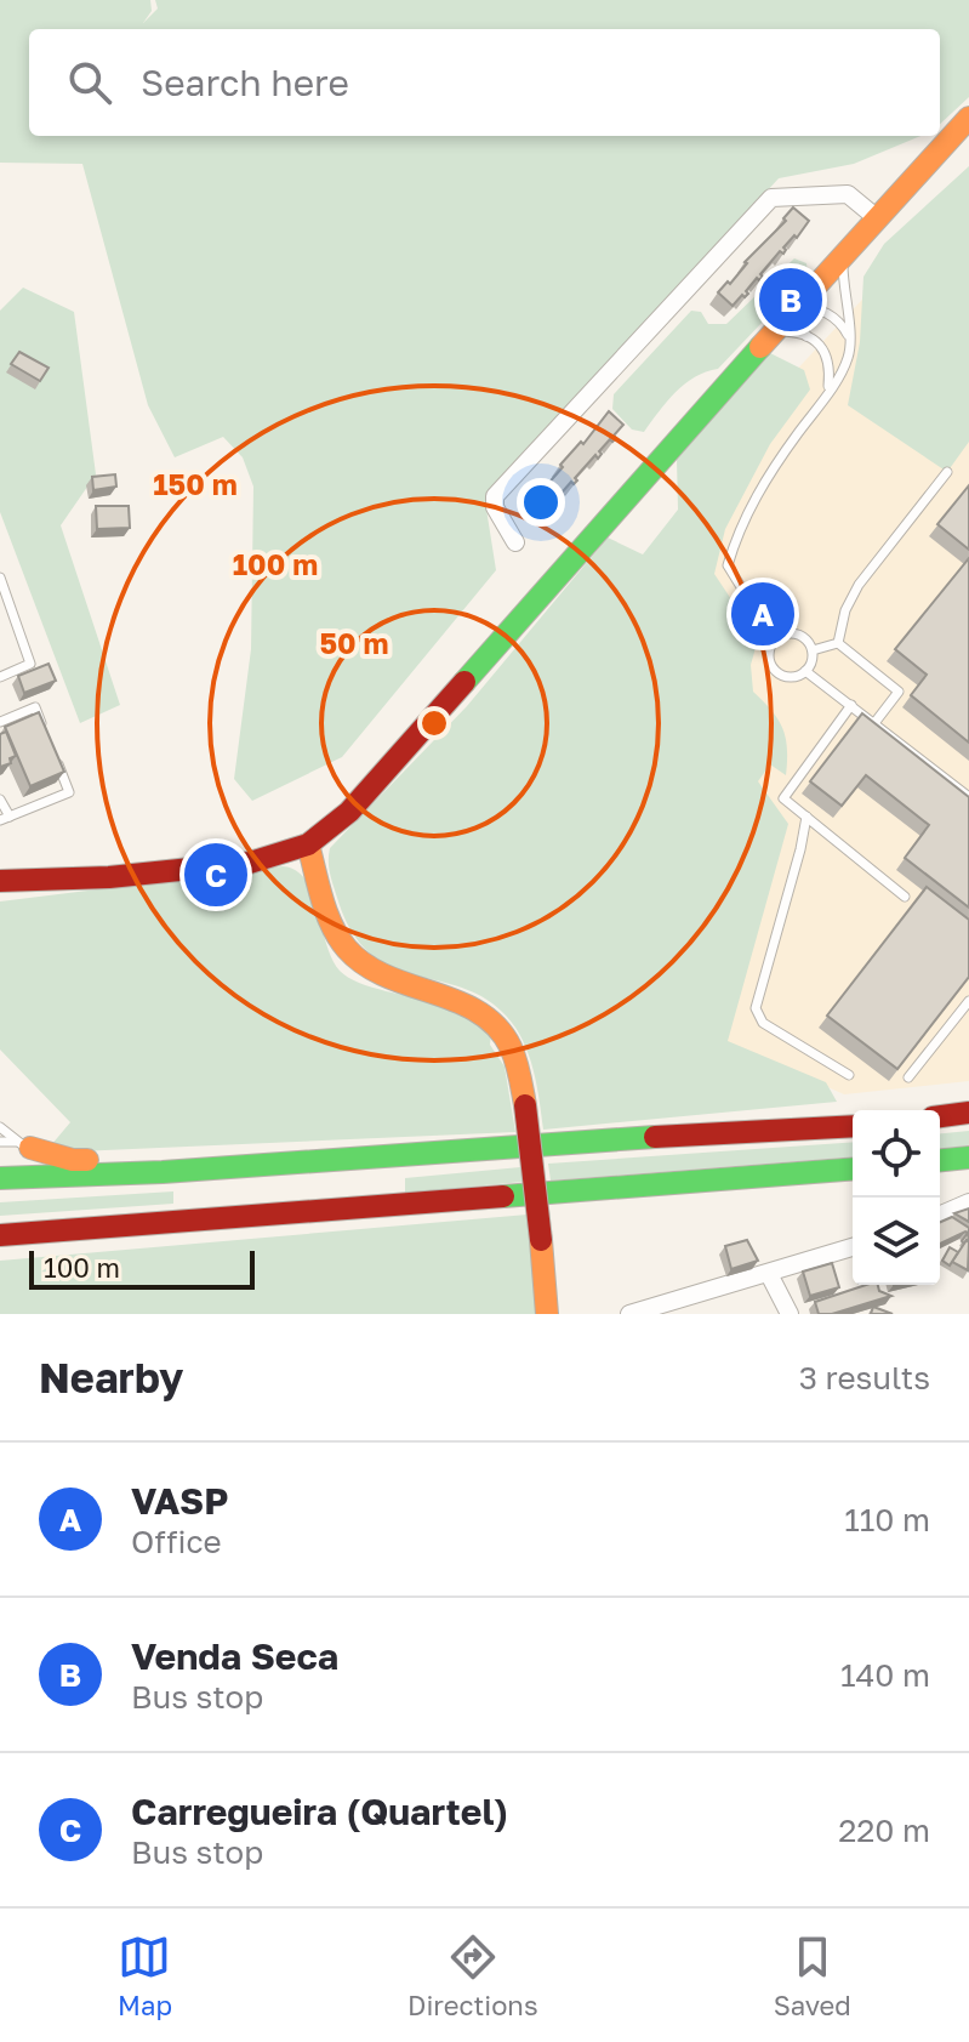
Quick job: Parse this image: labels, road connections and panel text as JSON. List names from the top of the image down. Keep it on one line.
{"scale_bar":"100 m","page":{"search":"Search here","pins":["B","A","C"],"scale":"100 m","heading":["Nearby","3 results"],"list":[{"mark":"A","name":"VASP","note":"Office","value":"110 m"},{"mark":"B","name":"Venda Seca","note":"Bus stop","value":"140 m"},{"mark":"C","name":"Carregueira (Quartel)","note":"Bus stop","value":"220 m"}],"nav":["Map","Directions","Saved"]},"rings":["150 m","100 m","50 m"]}
